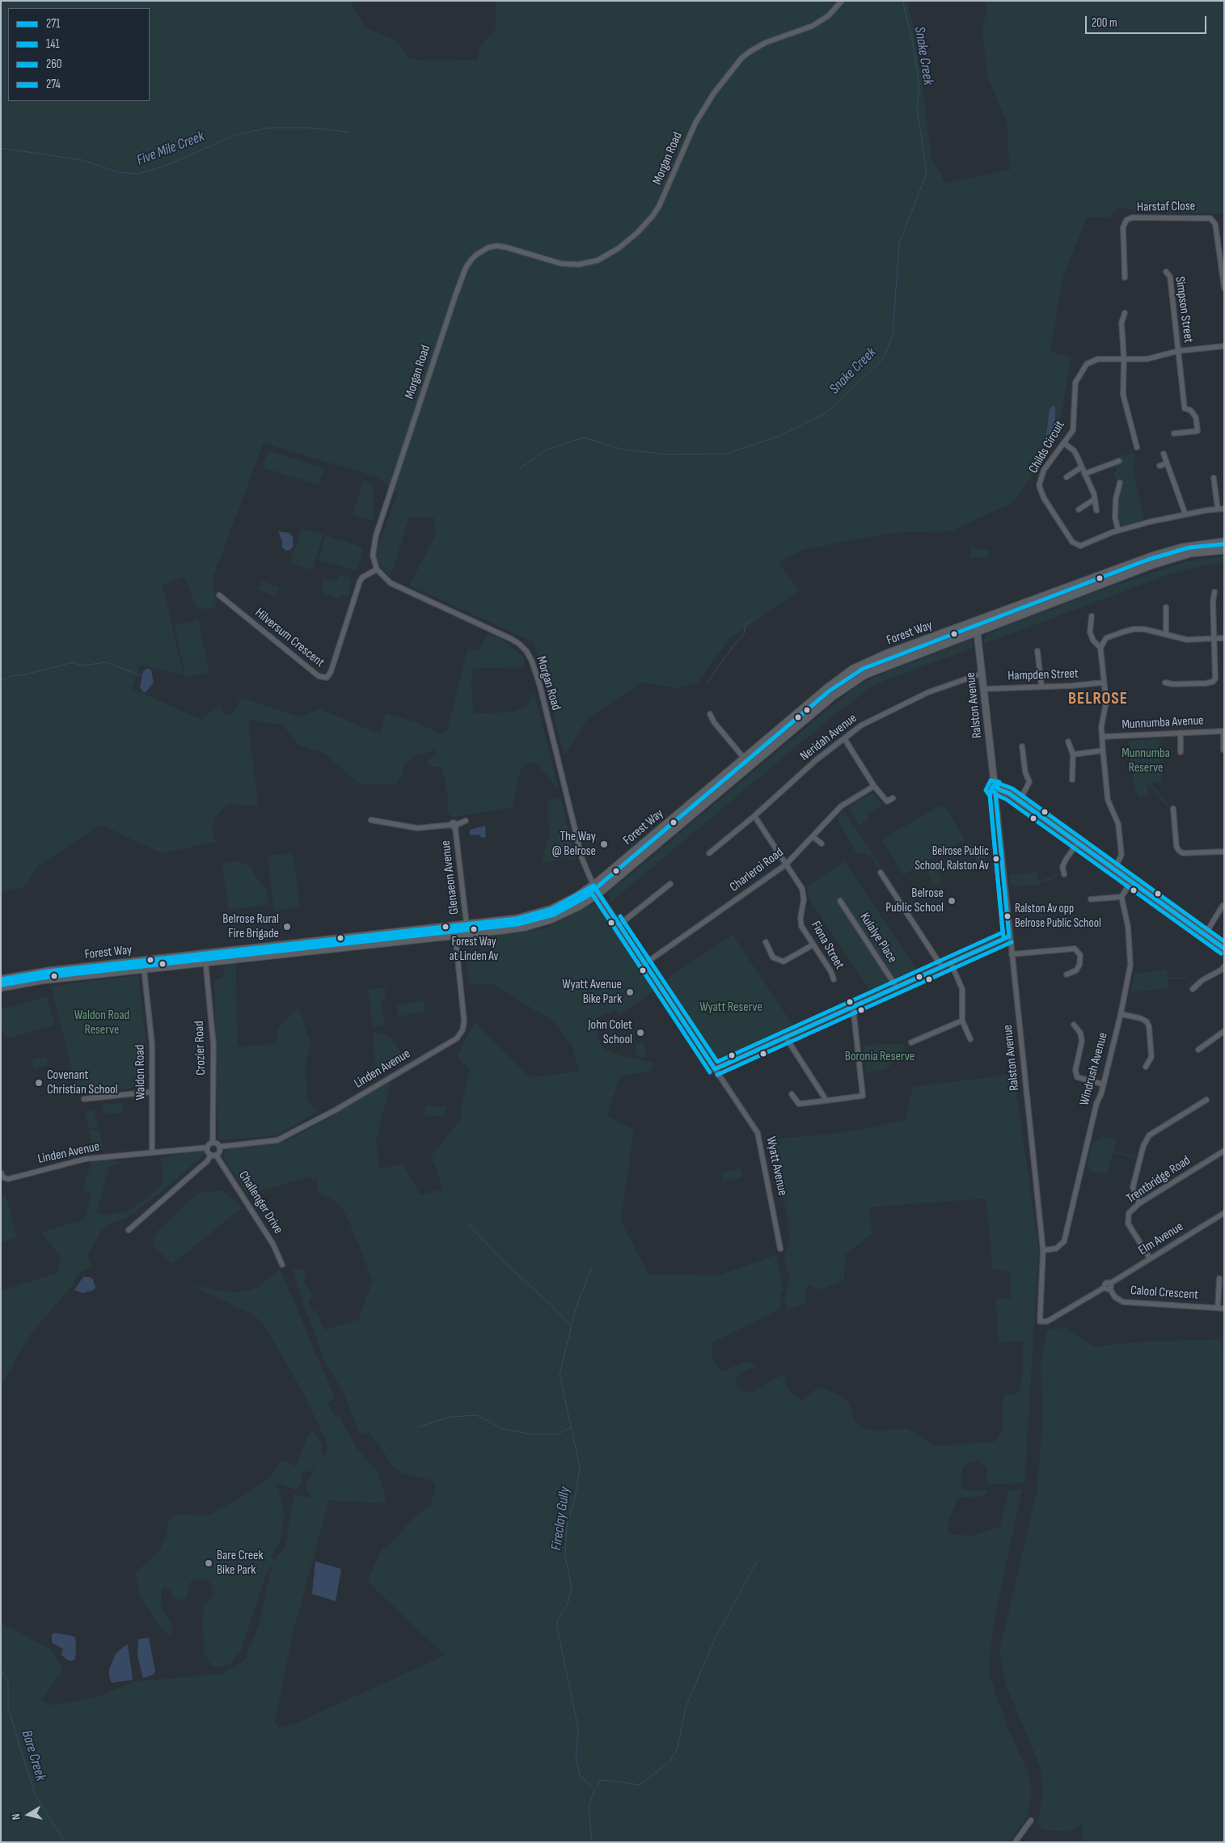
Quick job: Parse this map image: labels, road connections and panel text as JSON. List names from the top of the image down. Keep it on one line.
{"streets":{"main road":["Forest Way"],"street":["Morgan Road","Harstaf Close","Simpson Street","Childs Circuit","Hilversum Crescent","Hampden Street","Ralston Avenue","Munnumba Avenue","Neridah Avenue","Charleroi Road","Glenaeon Avenue","Kulalye Place","Fiona Street","Crozier Road","Linden Avenue","Windrush Avenue","Waldon Road","Wyatt Avenue","Trentbridge Road","Challenger Drive","Elm Avenue","Calool Crescent"]},"crossings":[["Morgan Road","Forest Way"],["Morgan Road","Hilversum Crescent"],["Morgan Road","Wyatt Avenue"],["Simpson Street","Childs Circuit"],["Forest Way","Ralston Avenue"],["Forest Way","Glenaeon Avenue"],["Forest Way","Crozier Road"],["Forest Way","Linden Avenue"],["Forest Way","Waldon Road"],["Forest Way","Wyatt Avenue"],["Hampden Street","Ralston Avenue"],["Ralston Avenue","Neridah Avenue"],["Ralston Avenue","Windrush Avenue"],["Ralston Avenue","Elm Avenue"],["Neridah Avenue","Fiona Street"],["Charleroi Road","Fiona Street"],["Charleroi Road","Wyatt Avenue"],["Linden Avenue","Waldon Road"],["Linden Avenue","Challenger Drive"],["Trentbridge Road","Elm Avenue"],["Elm Avenue","Calool Crescent"]],"districts":["BELROSE"],"water":["Snake Creek","Five Mile Creek","Fireclay Gully","Bare Creek"],"parks":["Munnumba Reserve","Wyatt Reserve","Waldon Road Reserve","Boronia Reserve"],"places":["The Way @ Belrose","Belrose Public School, Ralston Av","Belrose Public School","Ralston Av opp Belrose Public School","Belrose Rural Fire Brigade","Forest Way at Linden Av","Wyatt Avenue Bike Park","John Colet School","Covenant Christian School","Bare Creek Bike Park"],"lines":["transit line 260","transit line 141","transit line 274","transit line 271"],"legend":["271","141","260","274"],"scale_bar":"200 m","north":"left"}
